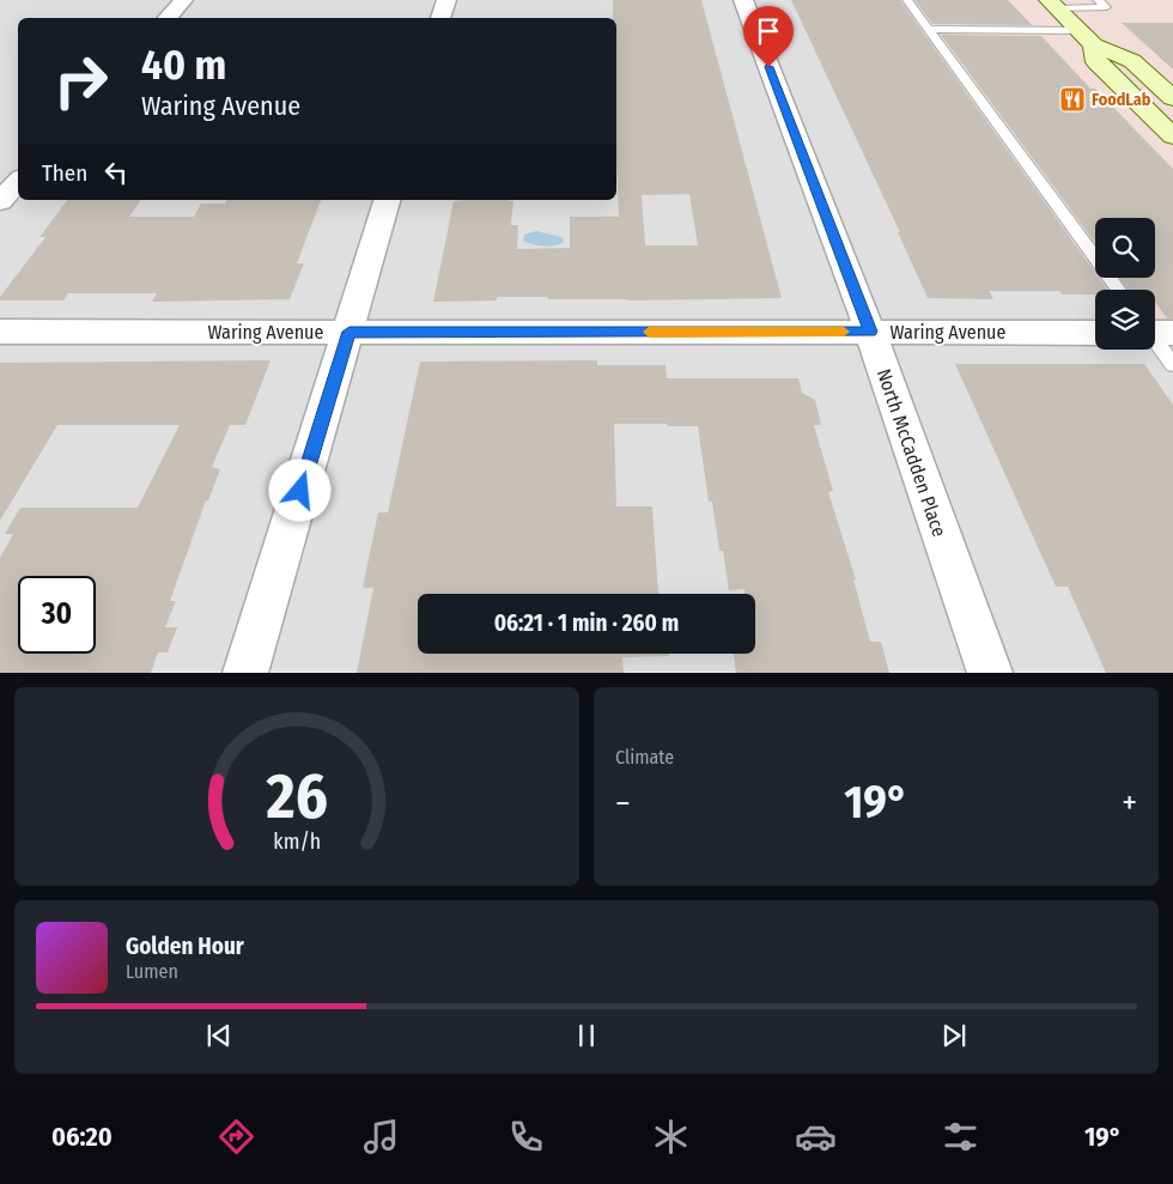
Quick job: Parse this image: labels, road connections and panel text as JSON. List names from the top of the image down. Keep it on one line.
{"streets":{"street":["Waring Avenue","North McCadden Place"]},"crossings":[["Waring Avenue","North McCadden Place"]],"places":{"restaurant":["FoodLab"]},"page":{"turn":["40 m","Waring Avenue"],"then":"Then","limit":"30","trip":"06:21 · 1 min · 260 m","tile":"Climate","heat":["−","19°","+"],"song":["Golden Hour","Lumen"],"tabs":["06:20","19°"],"gauge":["26","km/h"]}}
